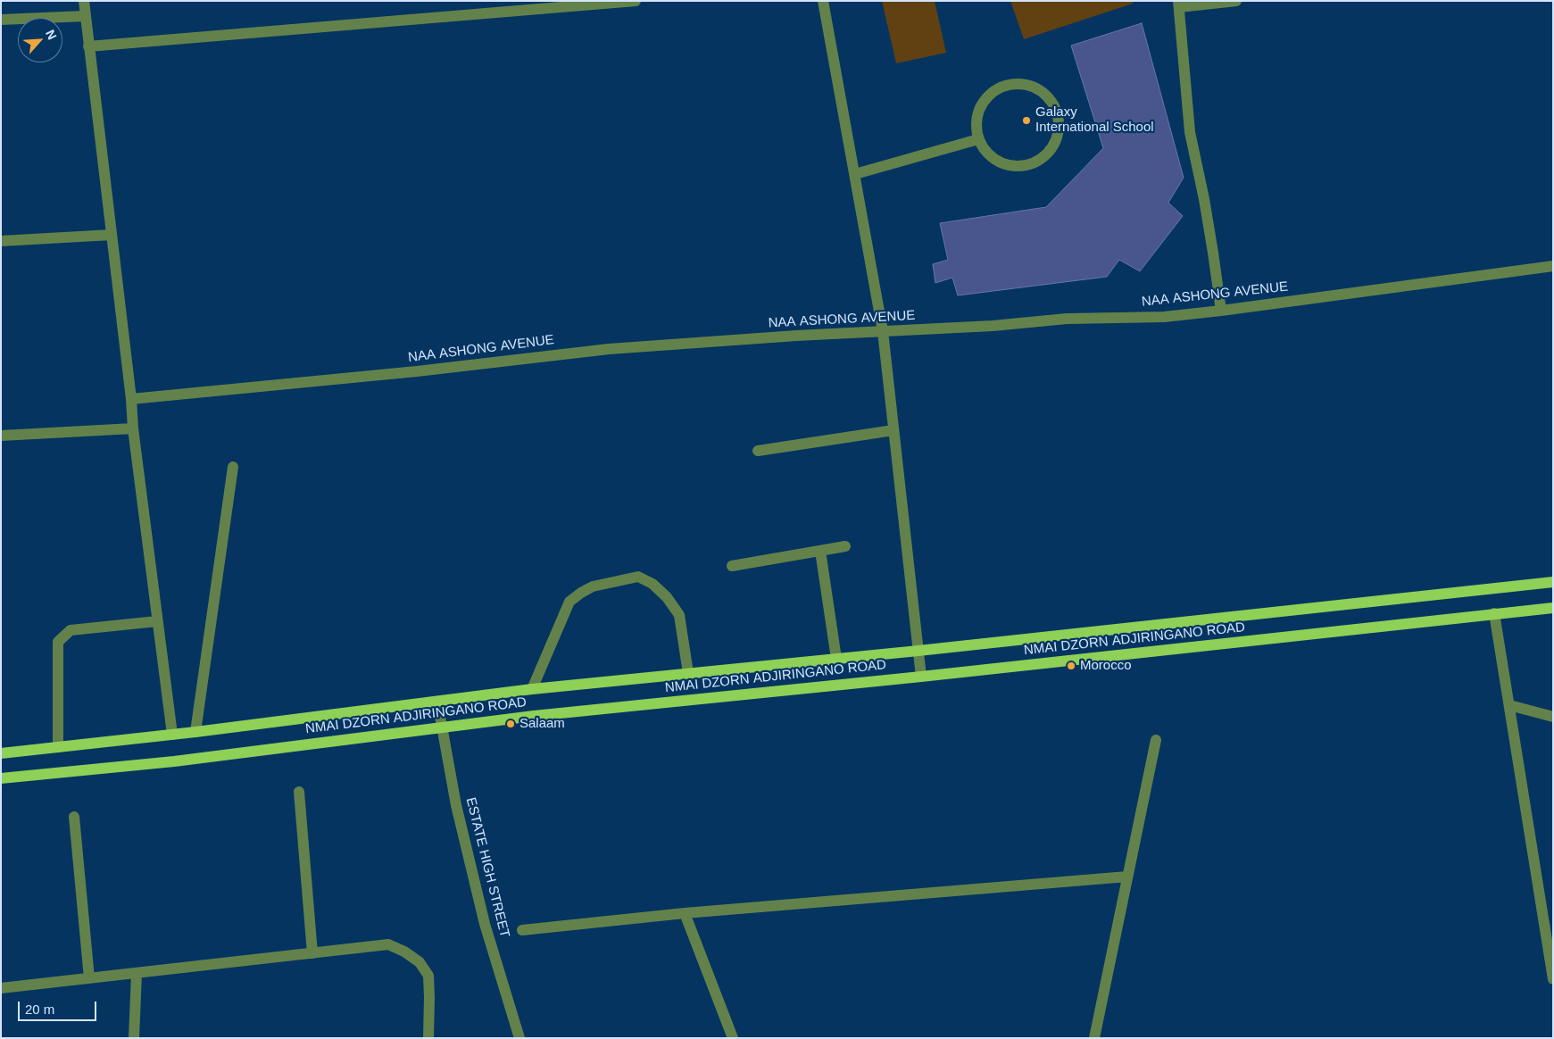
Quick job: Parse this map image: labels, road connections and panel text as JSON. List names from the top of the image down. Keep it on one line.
{"streets":{"main road":["NMAI DZORN ADJIRINGANO ROAD"],"street":["NAA ASHONG AVENUE","ESTATE HIGH STREET"]},"crossings":[["NMAI DZORN ADJIRINGANO ROAD","ESTATE HIGH STREET"]],"places":["Galaxy International School","Morocco","Salaam"],"scale_bar":"20 m","north":"top right"}
